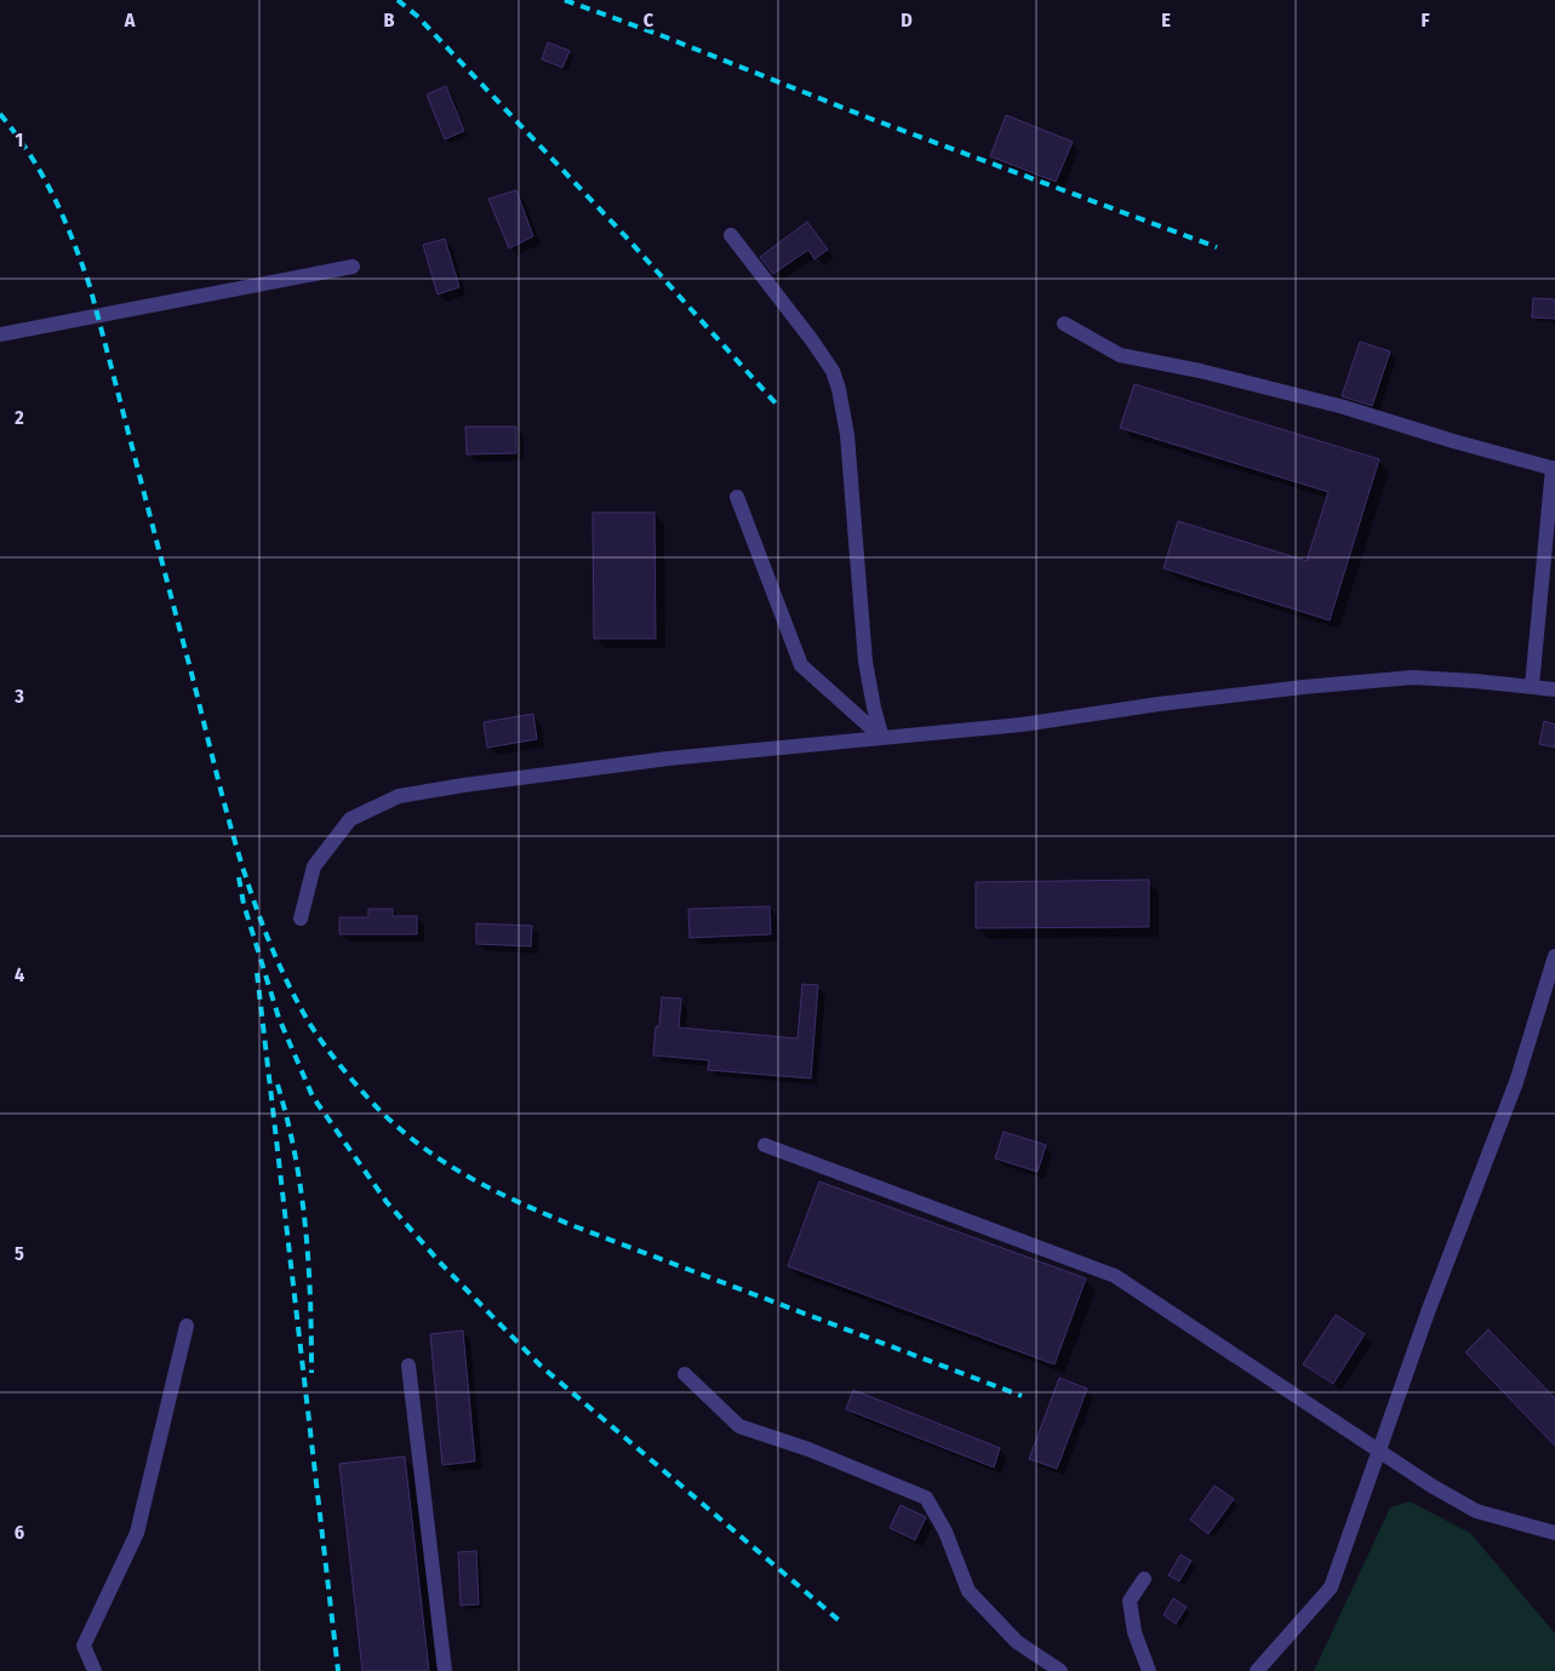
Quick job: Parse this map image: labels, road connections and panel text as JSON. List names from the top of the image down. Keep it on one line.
{"grid":{"columns":["A","B","C","D","E","F"],"rows":["1","2","3","4","5","6"]}}
